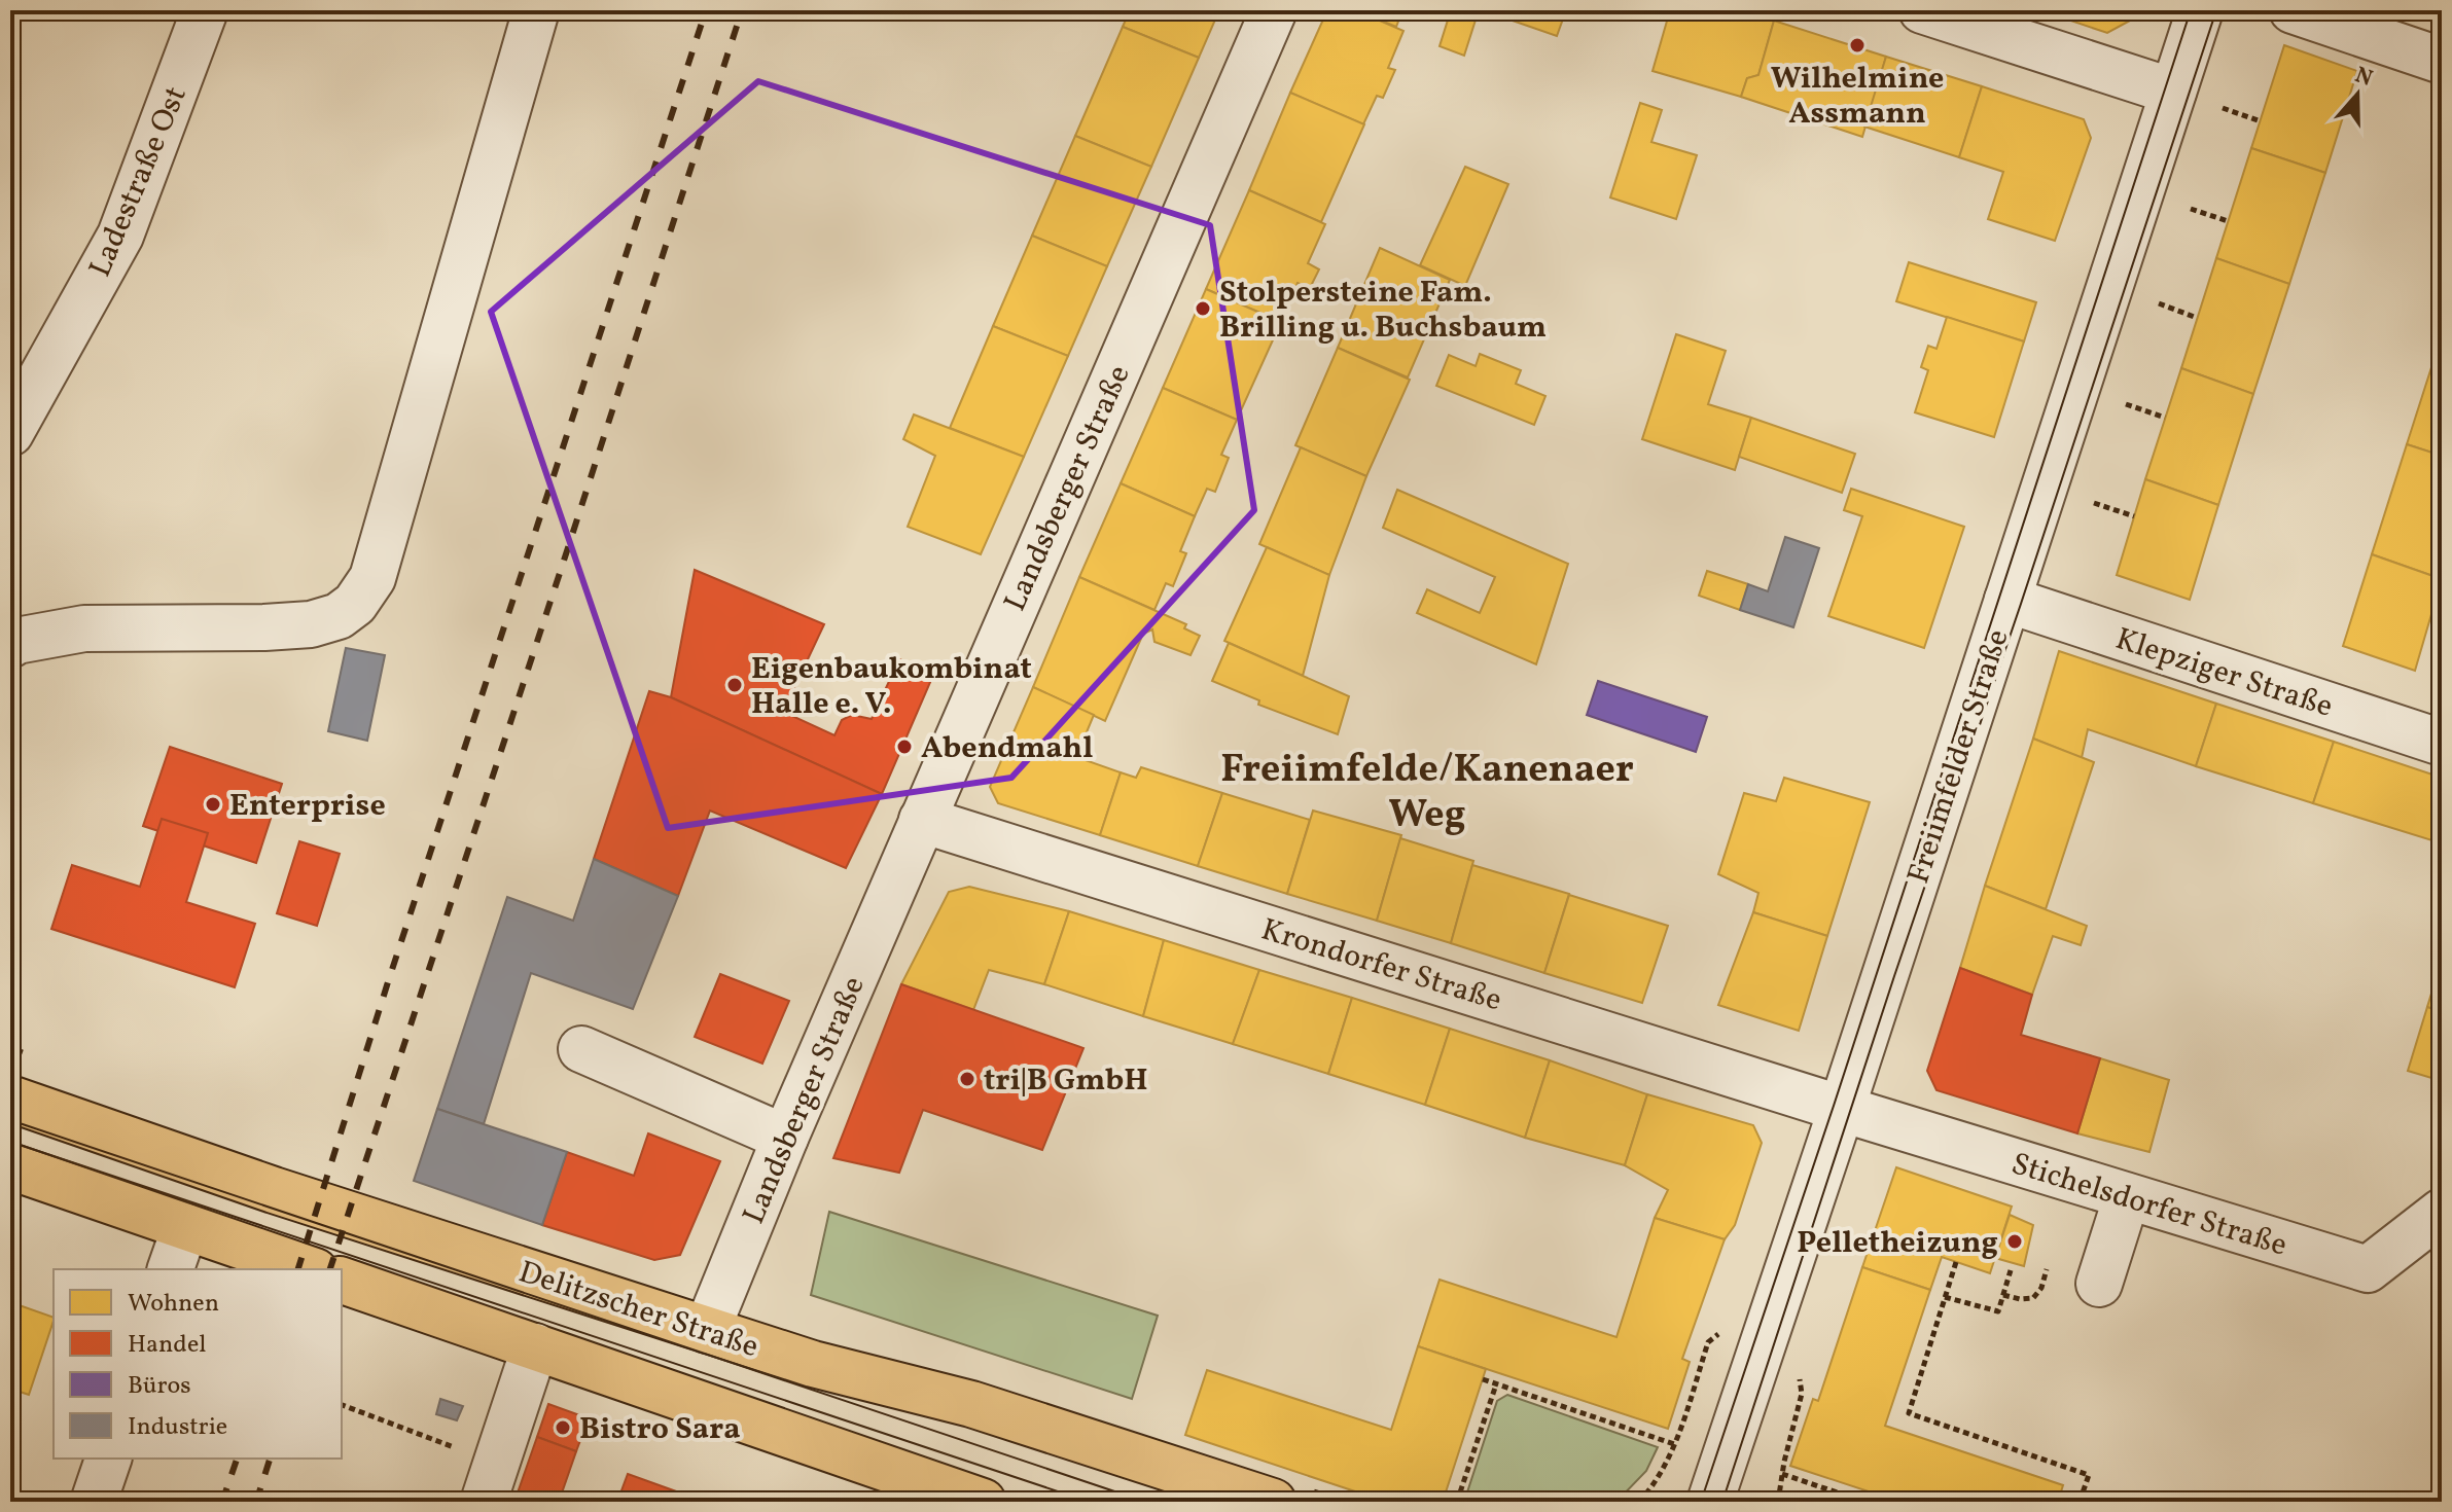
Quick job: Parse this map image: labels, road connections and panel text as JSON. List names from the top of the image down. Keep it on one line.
{"streets":{"main road":["Delitzscher Straße"],"street":["Ladestraße Ost","Landsberger Straße","Klepziger Straße","Freiimfelder Straße","Krondorfer Straße","Stichelsdorfer Straße"]},"crossings":[["Landsberger Straße","Krondorfer Straße"],["Landsberger Straße","Delitzscher Straße"],["Klepziger Straße","Freiimfelder Straße"],["Freiimfelder Straße","Krondorfer Straße"],["Freiimfelder Straße","Stichelsdorfer Straße"],["Krondorfer Straße","Stichelsdorfer Straße"]],"districts":["Freiimfelde/Kanenaer Weg"],"places":["Wilhelmine Assmann","Stolpersteine Fam. Brilling u. Buchsbaum","Eigenbaukombinat Halle e. V.","Abendmahl","Enterprise","tri|B GmbH","Pelletheizung","Bistro Sara"],"legend":["Wohnen","Handel","Büros","Industrie"],"north":"top"}
